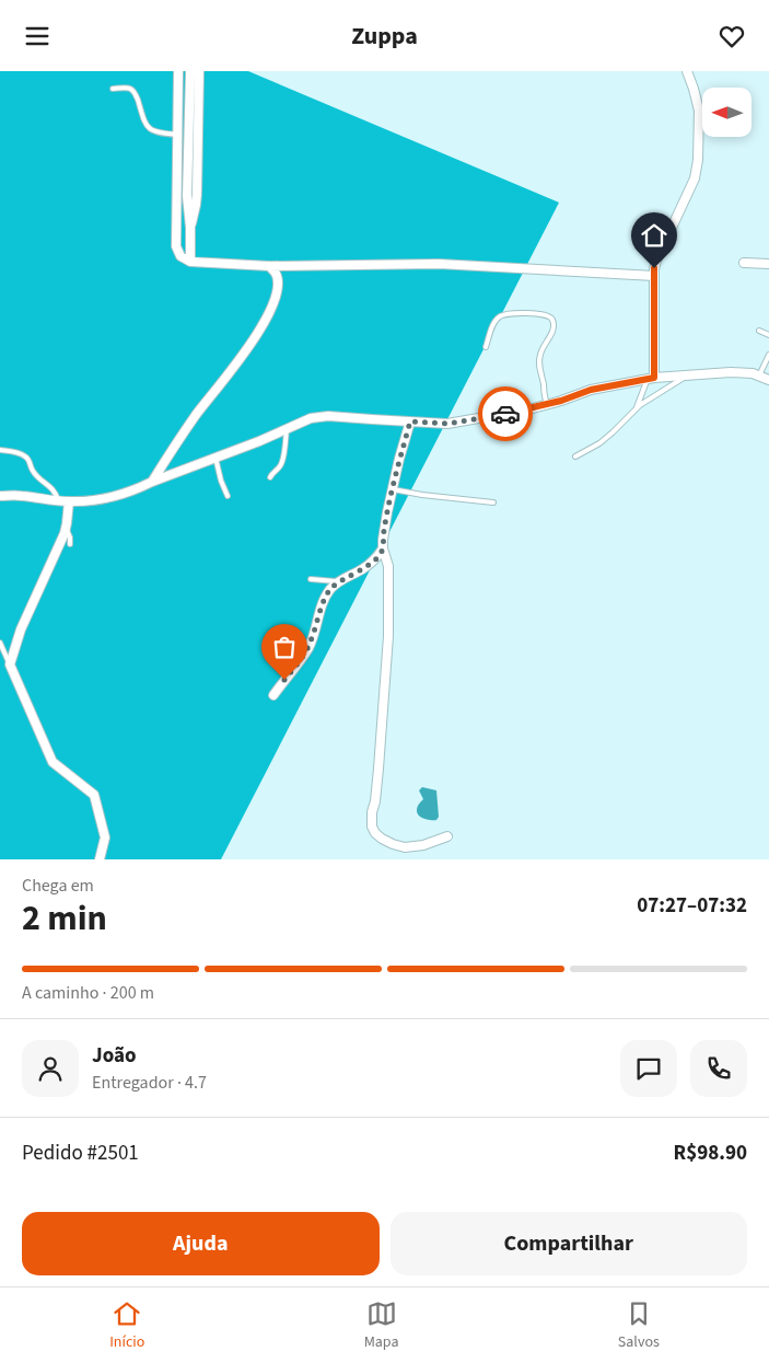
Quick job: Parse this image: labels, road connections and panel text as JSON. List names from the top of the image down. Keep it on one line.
{"north":"left","page":{"header":"Zuppa","heading":["2 min","Chega em","07:27–07:32"],"panel":["João","Entregador · 4.7","Pedido #2501","R$98.90"],"bar":"A caminho · 200 m","buttons":["Ajuda","Compartilhar"],"tabs":["Início","Mapa","Salvos"]}}
